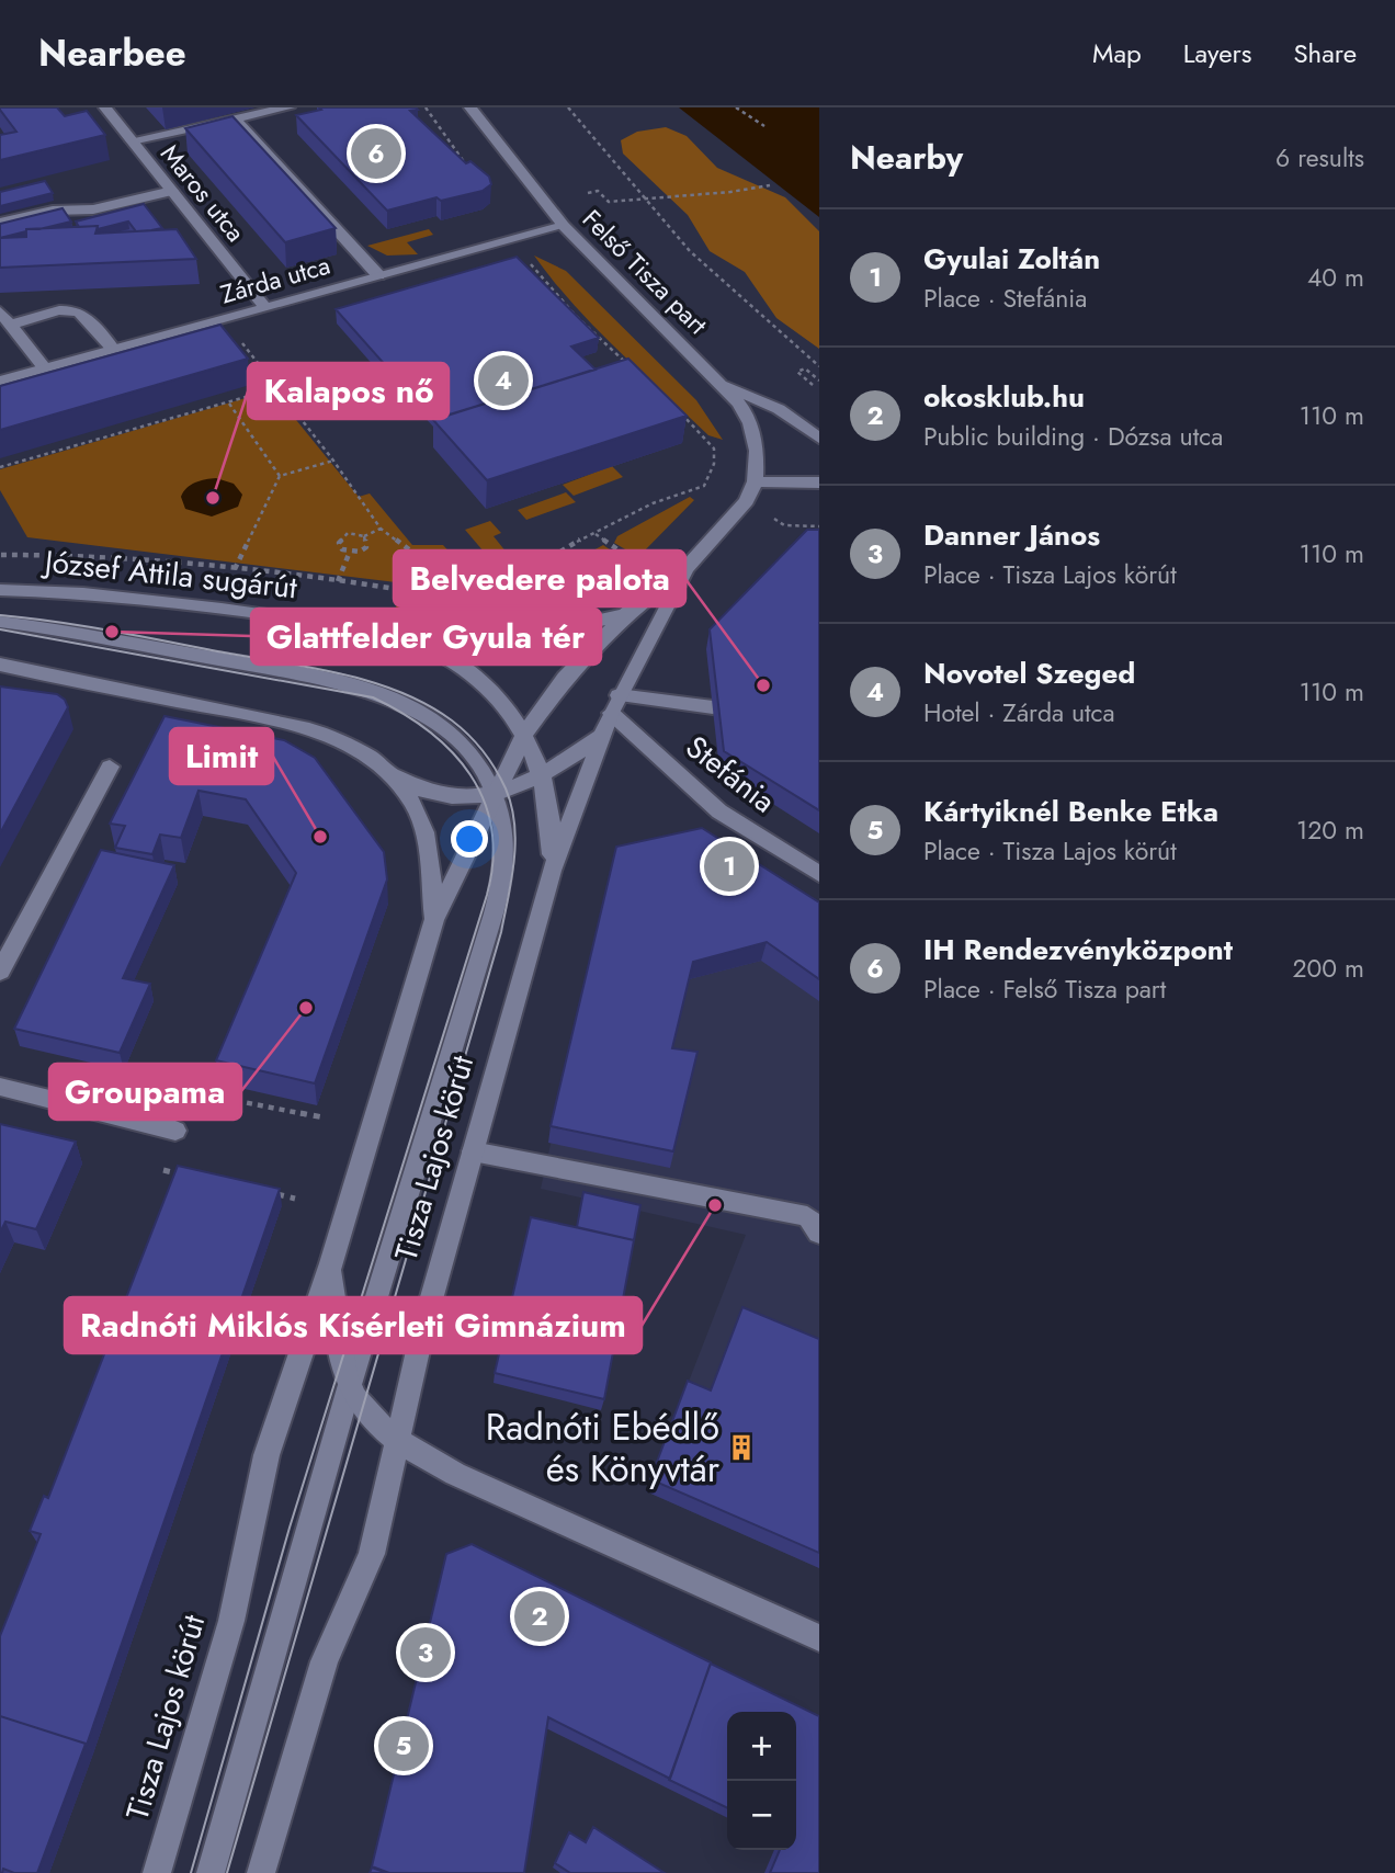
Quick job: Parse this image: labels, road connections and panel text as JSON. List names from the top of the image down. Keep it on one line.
{"streets":{"street":["Maros utca","Felső Tisza part","Zárda utca","József Attila sugárút","Stefánia","Tisza Lajos körút"]},"crossings":[["Maros utca","Zárda utca"],["Felső Tisza part","Zárda utca"],["Felső Tisza part","Tisza Lajos körút"],["József Attila sugárút","Tisza Lajos körút"],["Stefánia","Tisza Lajos körút"]],"places":{"other":["Kalapos nő","Glattfelder Gyula tér","Belvedere palota","Limit","Groupama","Radnóti Miklós Kísérleti Gimnázium"],"building":["Radnóti Ebédlő és Könyvtár"]},"page":{"header":"Nearbee","nav":["Map","Layers","Share"],"heading":["Nearby","6 results"],"pins":["6","4","1","2","3","5"],"list":[{"mark":"1","name":"Gyulai Zoltán","note":"Place · Stefánia","value":"40 m"},{"mark":"2","name":"okosklub.hu","note":"Public building · Dózsa utca","value":"110 m"},{"mark":"3","name":"Danner János","note":"Place · Tisza Lajos körút","value":"110 m"},{"mark":"4","name":"Novotel Szeged","note":"Hotel · Zárda utca","value":"110 m"},{"mark":"5","name":"Kártyiknél Benke Etka","note":"Place · Tisza Lajos körút","value":"120 m"},{"mark":"6","name":"IH Rendezvényközpont","note":"Place · Felső Tisza part","value":"200 m"}],"map_buttons":["+","−"]}}
